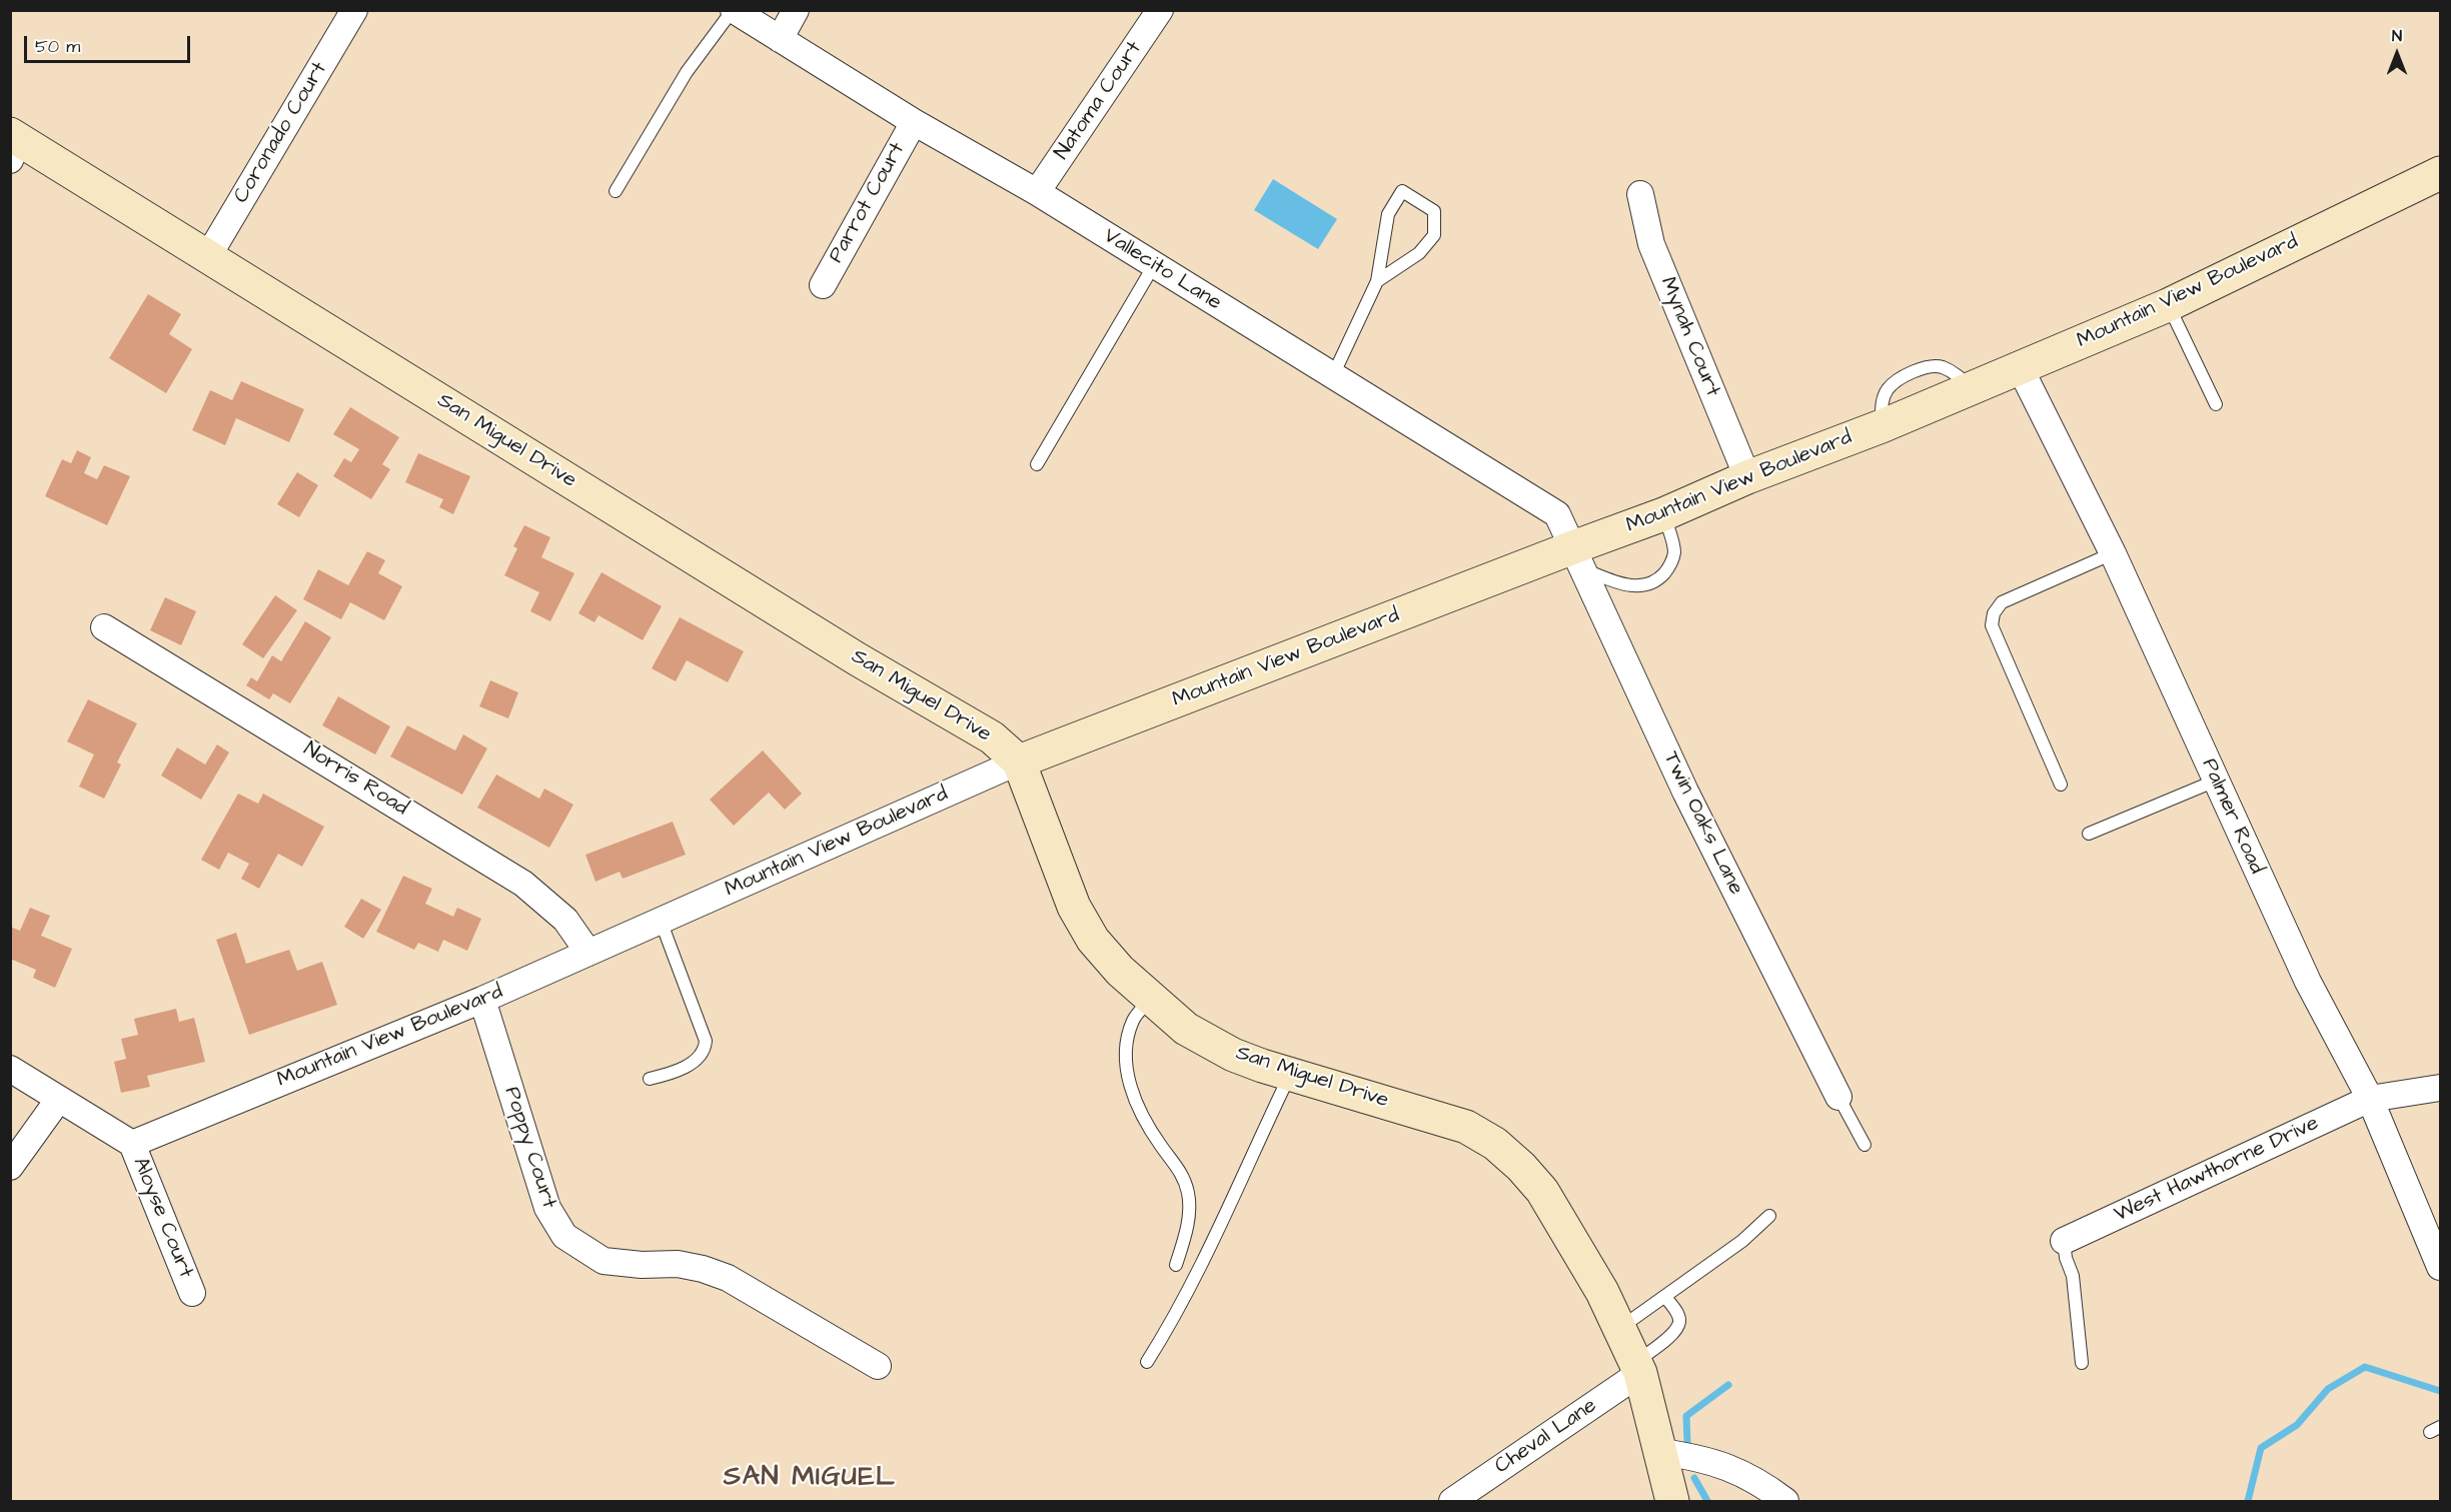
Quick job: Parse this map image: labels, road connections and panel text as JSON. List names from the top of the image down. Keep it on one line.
{"streets":{"street":["Natoma Court","Coronado Court","Parrot Court","Vallecito Lane","Mountain View Boulevard","Mynah Court","San Miguel Drive","Norris Road","Palmer Road","Twin Oaks Lane","Poppy Court","West Hawthorne Drive","Aloyse Court","Cheval Lane"]},"crossings":[["Natoma Court","Vallecito Lane"],["Coronado Court","San Miguel Drive"],["Parrot Court","Vallecito Lane"],["Vallecito Lane","Mountain View Boulevard"],["Vallecito Lane","Twin Oaks Lane"],["Mountain View Boulevard","Mynah Court"],["Mountain View Boulevard","San Miguel Drive"],["Mountain View Boulevard","Norris Road"],["Mountain View Boulevard","Palmer Road"],["Mountain View Boulevard","Twin Oaks Lane"],["Mountain View Boulevard","Poppy Court"],["Mountain View Boulevard","Aloyse Court"],["San Miguel Drive","Cheval Lane"],["Palmer Road","West Hawthorne Drive"]],"districts":["SAN MIGUEL"],"scale_bar":"50 m","north":"top"}
